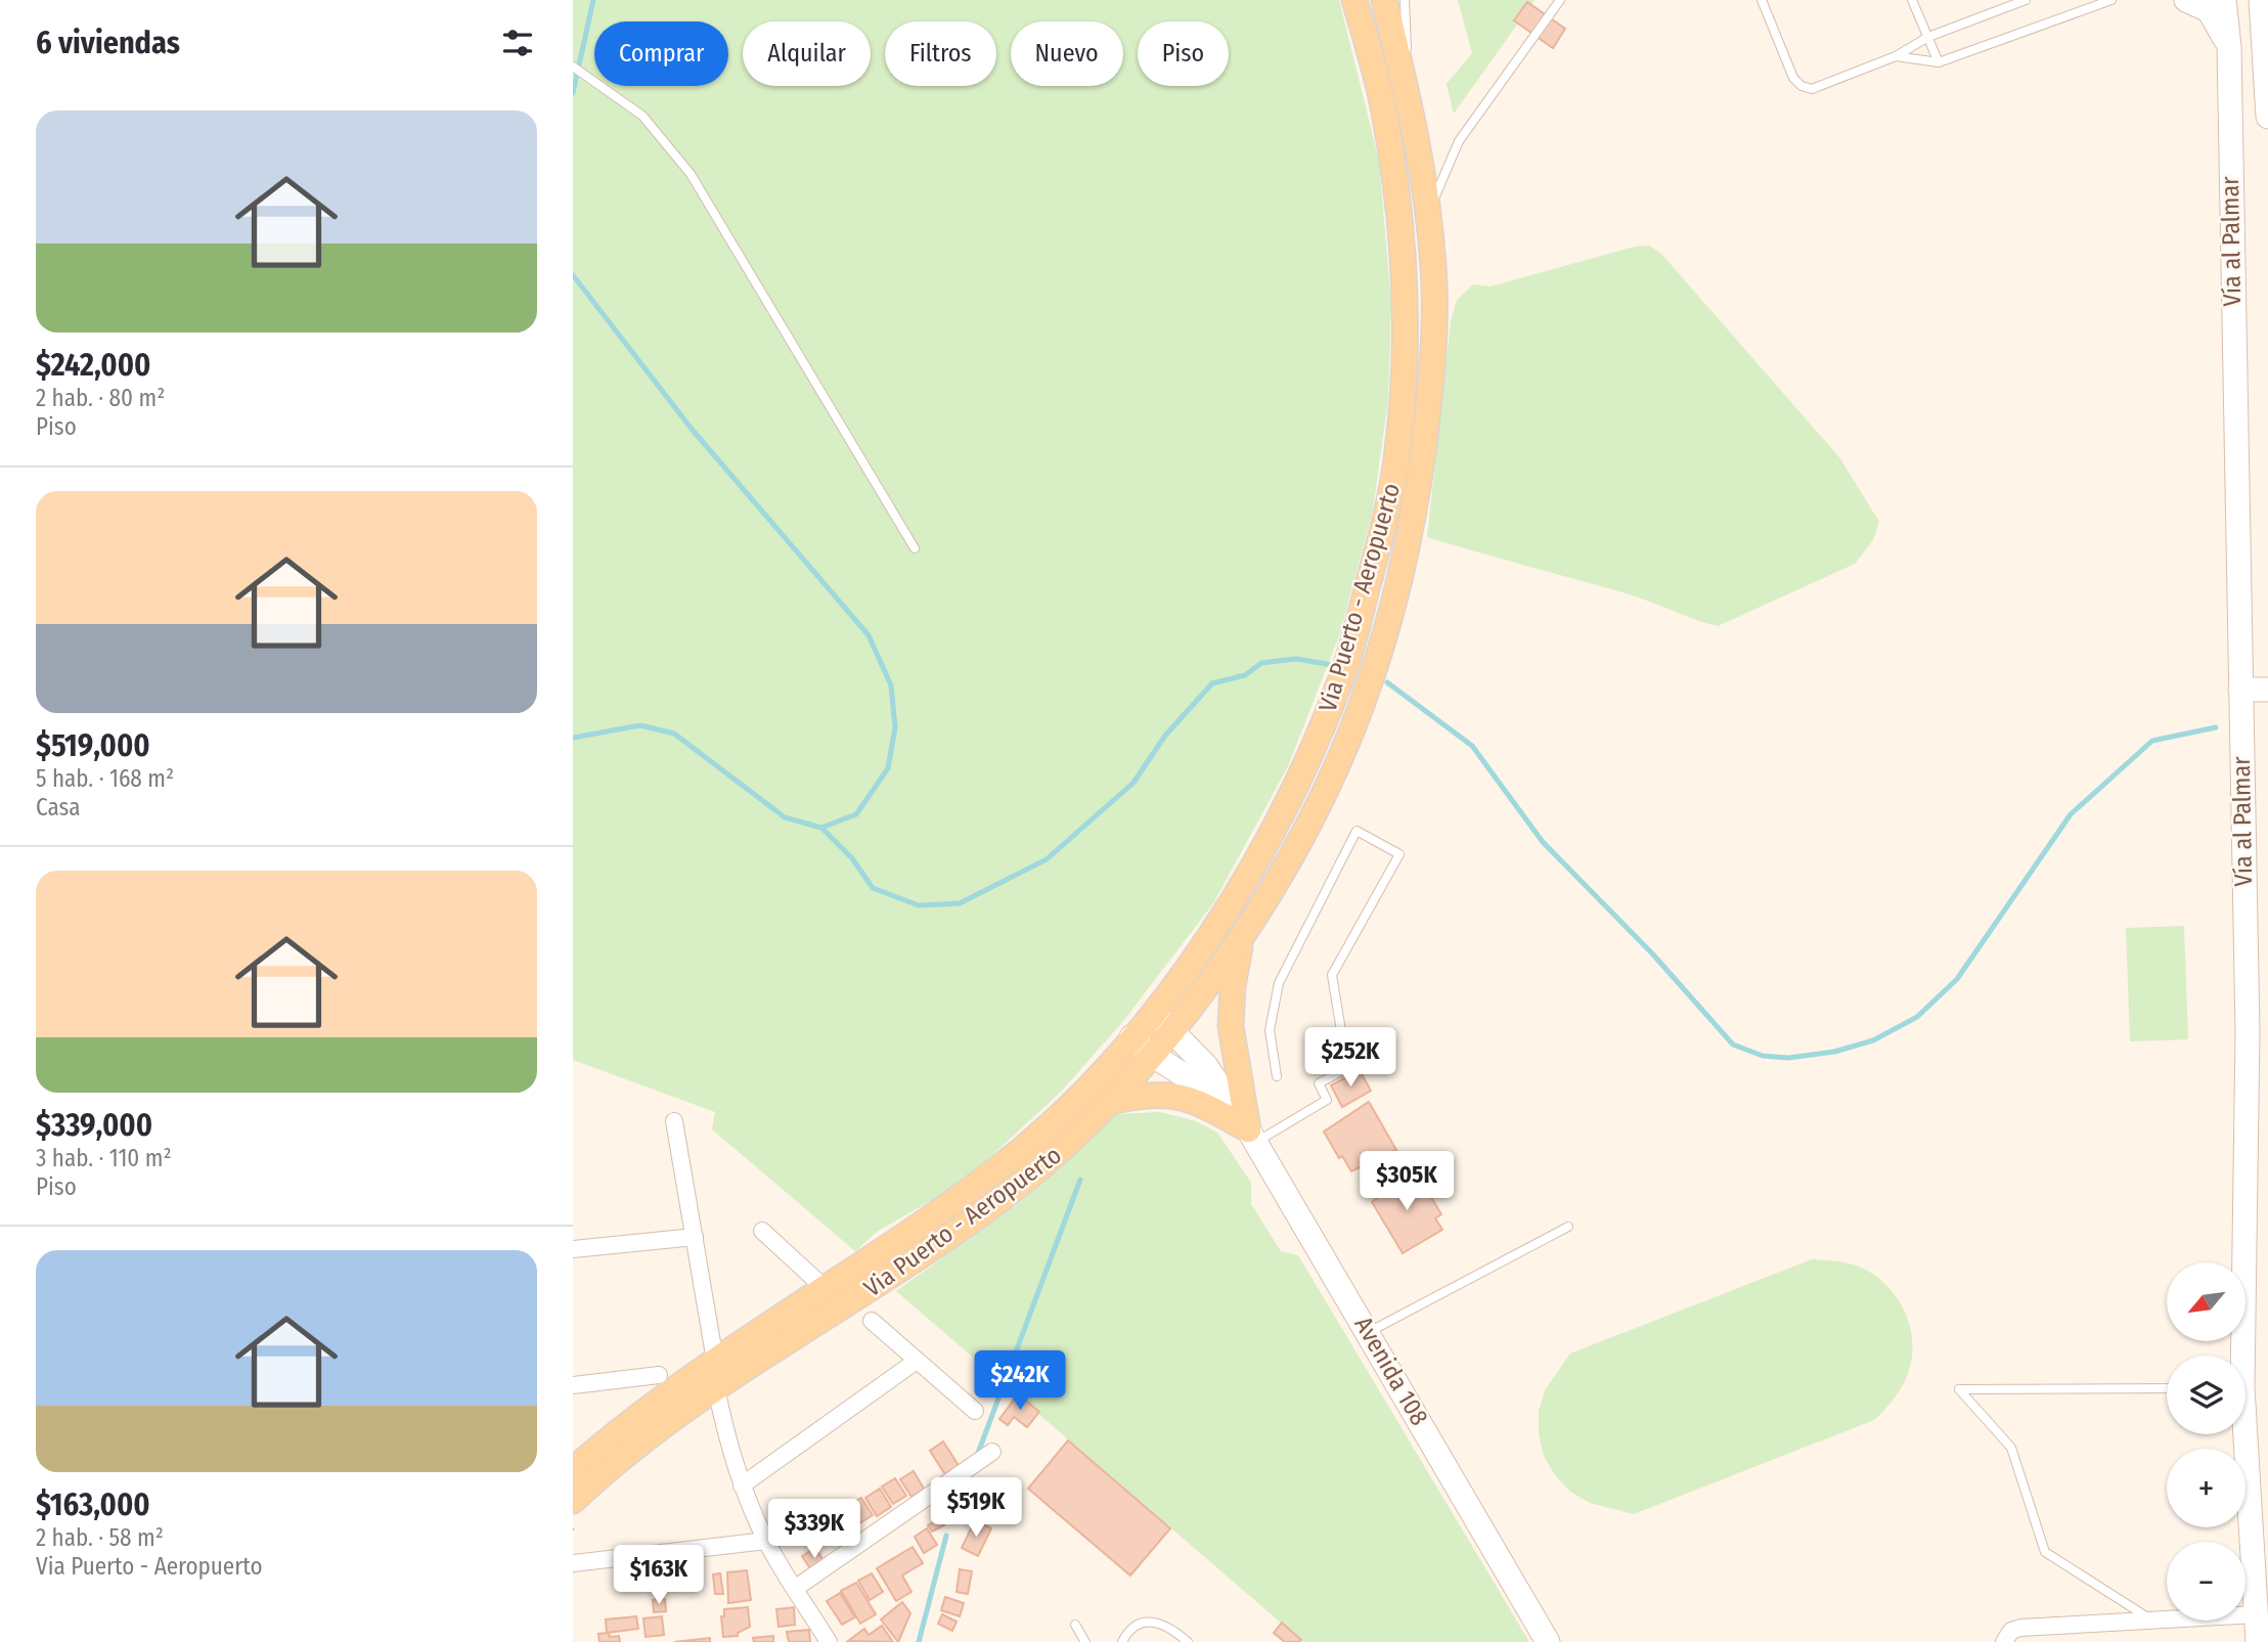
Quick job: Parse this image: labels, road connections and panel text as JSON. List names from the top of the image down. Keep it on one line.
{"streets":{"main road":["Vía al Palmar","Via Puerto - Aeropuerto","Avenida 108"]},"crossings":[["Via Puerto - Aeropuerto","Avenida 108"]],"north":"bottom left","page":{"heading":"6 viviendas","chip":["Comprar","Alquilar","Filtros","Nuevo","Piso"],"list":[{"name":"$242,000","note":"2 hab. · 80 m² · Piso"},{"name":"$519,000","note":"5 hab. · 168 m² · Casa"},{"name":"$339,000","note":"3 hab. · 110 m² · Piso"},{"name":"$163,000","note":"2 hab. · 58 m² · Via Puerto - Aeropuerto"}],"price":["$252K","$305K","$242K","$519K","$339K","$163K"],"map_buttons":["+","−"]}}
